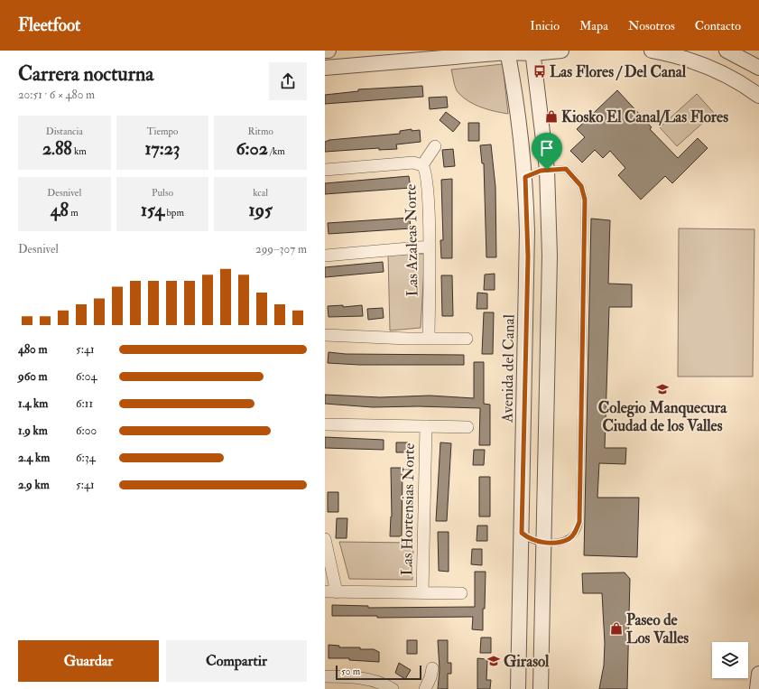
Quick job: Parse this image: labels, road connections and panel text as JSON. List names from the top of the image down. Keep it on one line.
{"streets":{"street":["Las Azaleas Norte","Avenida del Canal","Las Hortensias Norte"]},"places":{"bus stop":["Las Flores / Del Canal"],"shop":["Kiosko El Canal/Las Flores","Paseo de Los Valles"],"school or university":["Colegio Manquecura Ciudad de los Valles","Girasol"]},"scale_bar":"50 m","page":{"header":"Fleetfoot","nav":["Inicio","Mapa","Nosotros","Contacto"],"heading":["Carrera nocturna","20:51 · 6 × 480 m"],"stats":[["Distancia","2.88 km"],["Tiempo","17:23"],["Ritmo","6:02 /km"],["Desnivel","48 m"],["Pulso","154 bpm"],["kcal","195"]],"chart":["Desnivel","299–307 m"],"list":[{"name":"480 m","note":"5:41"},{"name":"960 m","note":"6:04"},{"name":"1.4 km","note":"6:11"},{"name":"1.9 km","note":"6:00"},{"name":"2.4 km","note":"6:34"},{"name":"2.9 km","note":"5:41"}],"buttons":["Guardar","Compartir"],"scale":"50 m"}}
